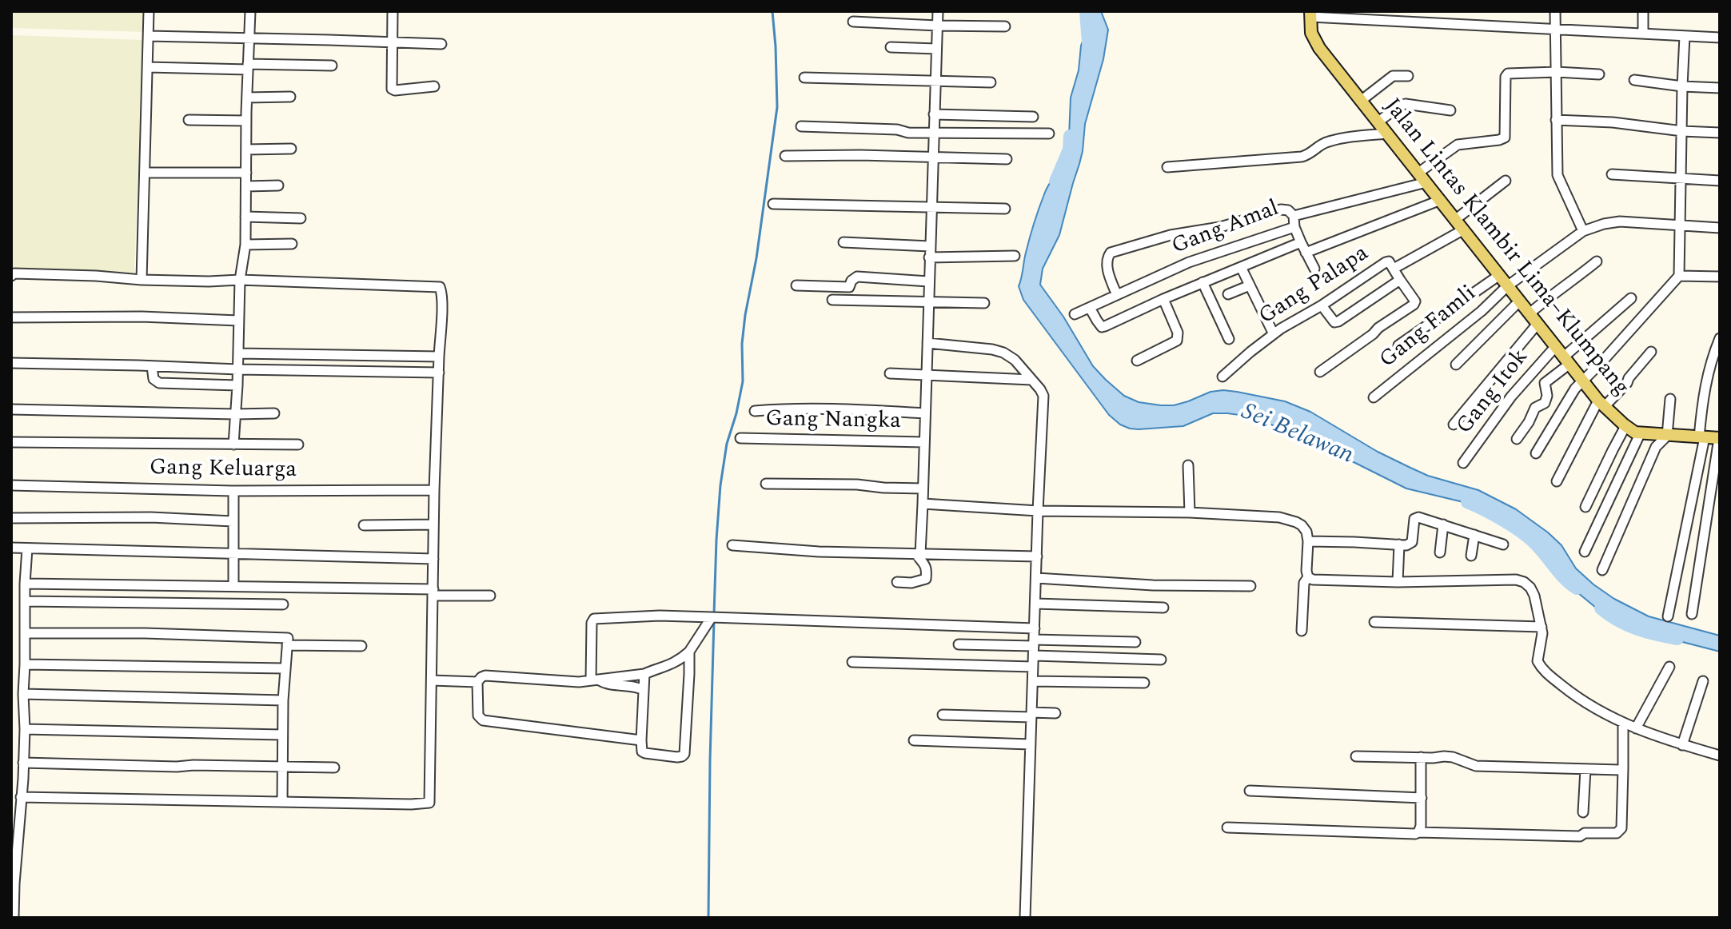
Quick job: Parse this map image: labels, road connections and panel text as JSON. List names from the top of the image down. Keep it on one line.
{"streets":{"main road":["Jalan Lintas Klambir Lima–Klumpang"],"street":["Gang Amal","Gang Palapa","Gang Famli","Gang Itok","Gang Nangka","Gang Keluarga"]},"crossings":[["Gang Amal","Jalan Lintas Klambir Lima–Klumpang"],["Jalan Lintas Klambir Lima–Klumpang","Gang Palapa"],["Jalan Lintas Klambir Lima–Klumpang","Gang Famli"],["Jalan Lintas Klambir Lima–Klumpang","Gang Itok"]],"water":["Sei Belawan"]}
